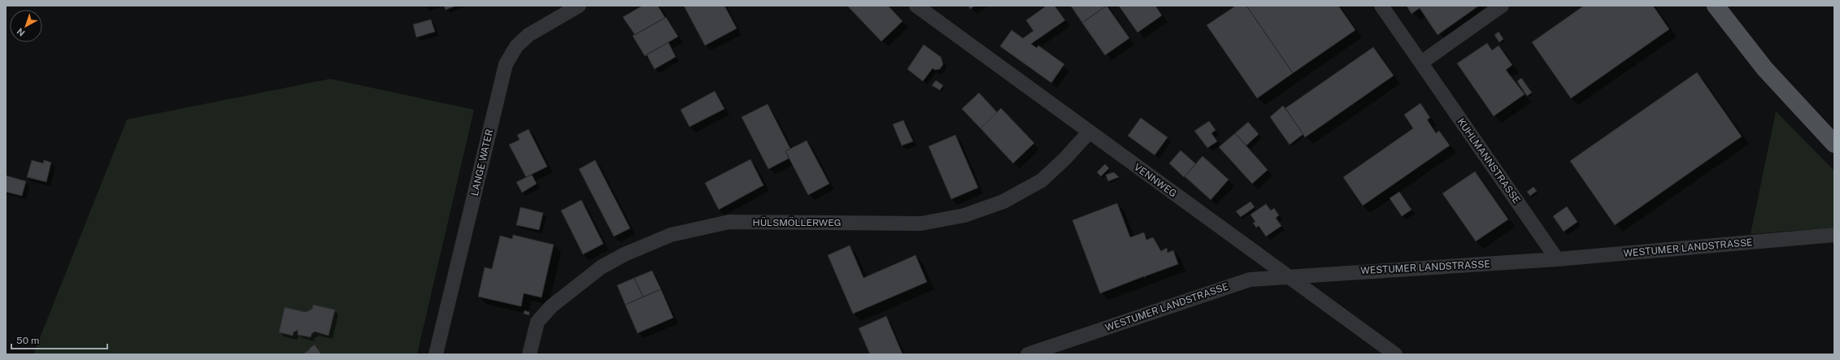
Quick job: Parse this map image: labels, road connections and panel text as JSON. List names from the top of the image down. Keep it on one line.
{"streets":{"street":["KUHLMANNSTRASSE","LANGE WATER","VENNWEG","HÜLSMÖLLERWEG","WESTUMER LANDSTRASSE"]},"crossings":[["KUHLMANNSTRASSE","WESTUMER LANDSTRASSE"],["VENNWEG","HÜLSMÖLLERWEG"],["VENNWEG","WESTUMER LANDSTRASSE"]],"scale_bar":"50 m","north":"bottom left"}
